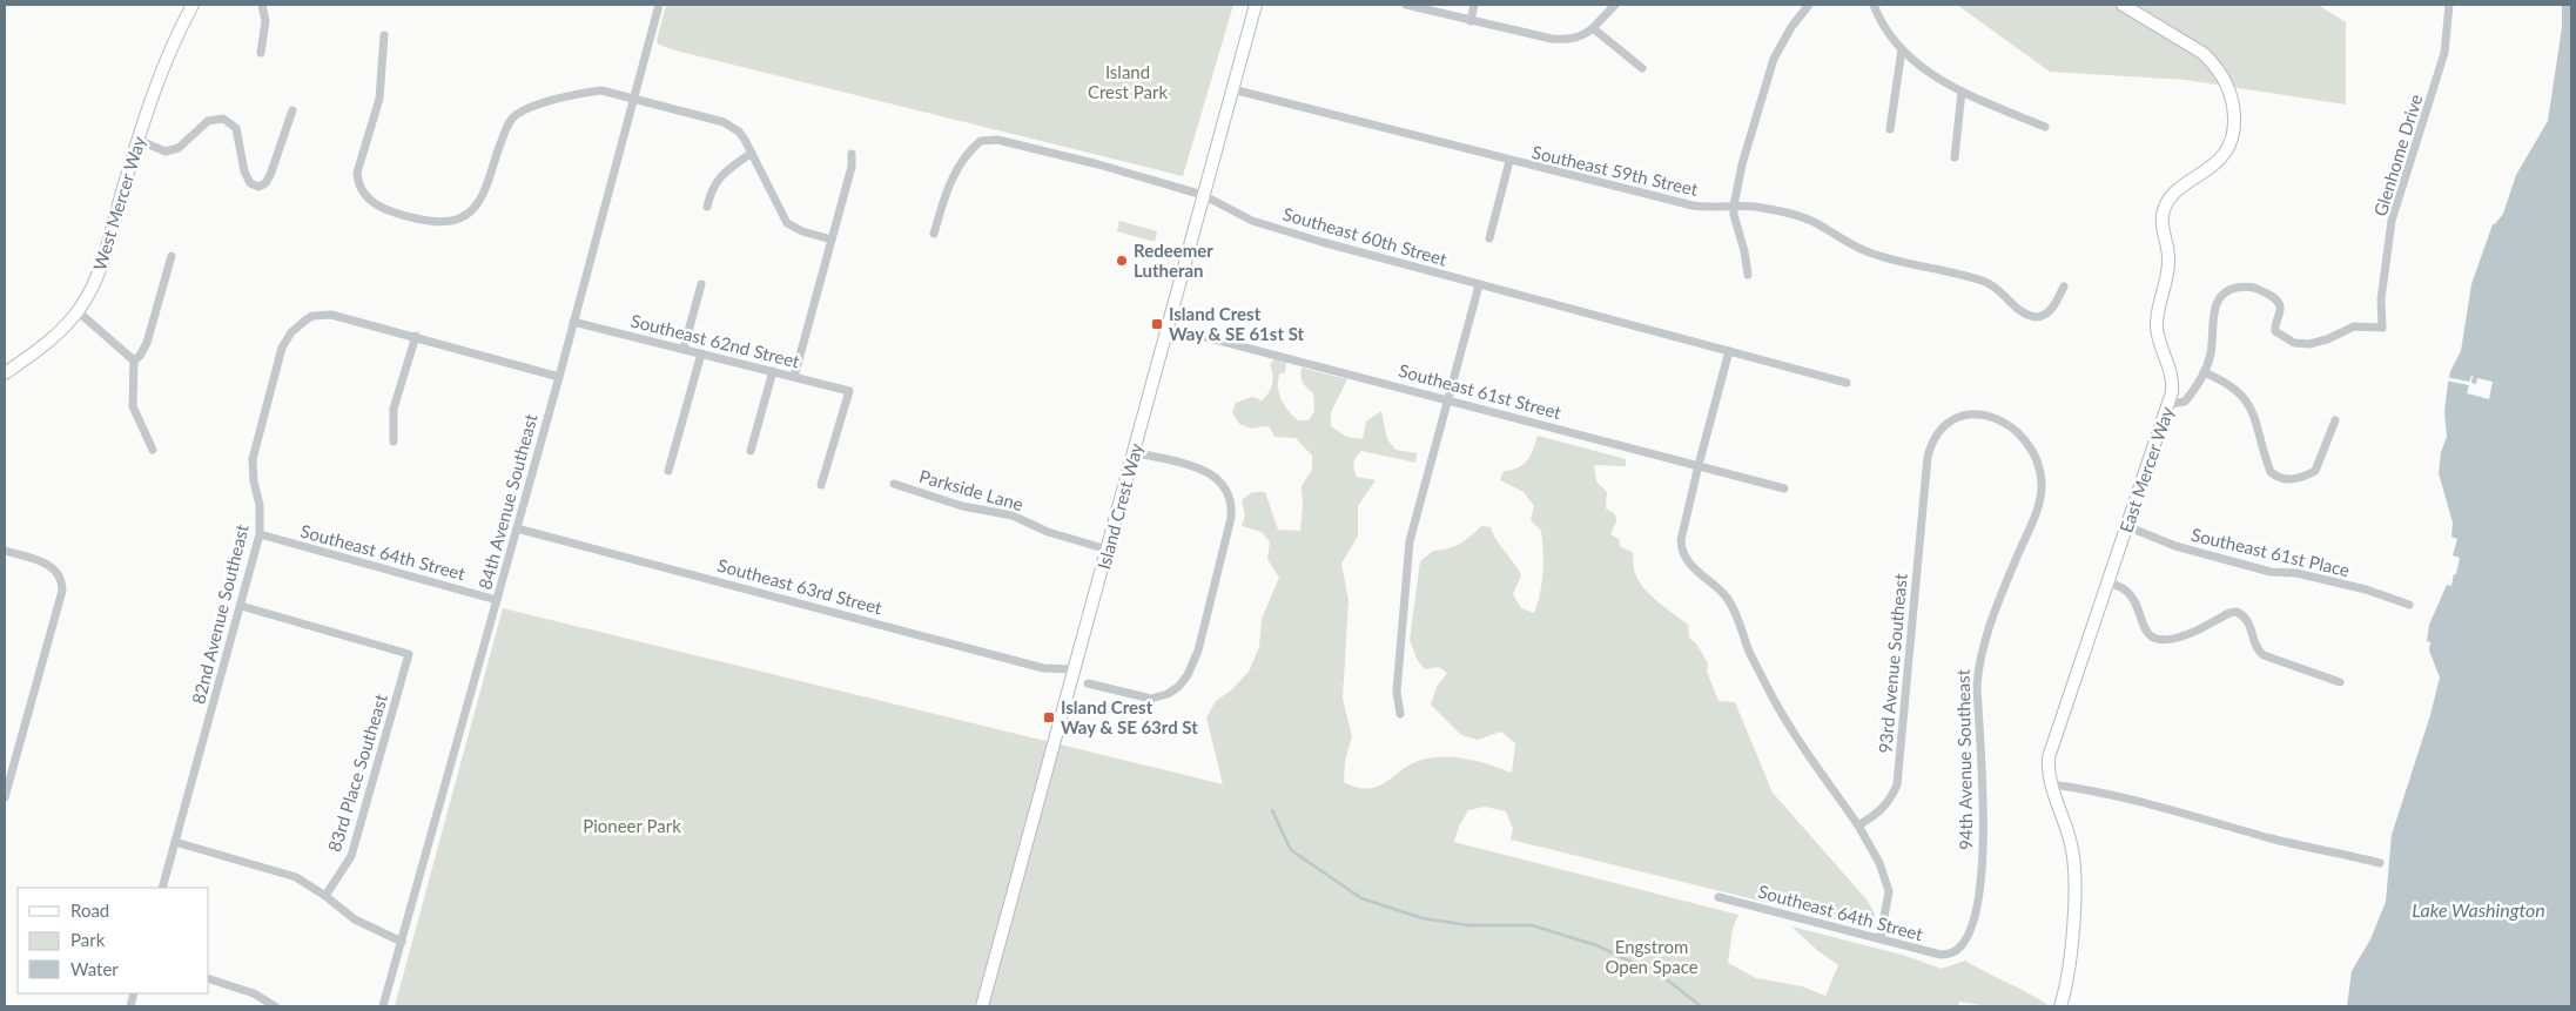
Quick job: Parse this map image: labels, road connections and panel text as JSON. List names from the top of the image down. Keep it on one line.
{"streets":{"street":["Glenhome Drive","Southeast 59th Street","West Mercer Way","Southeast 60th Street","Southeast 62nd Street","Southeast 61st Street","East Mercer Way","Parkside Lane","84th Avenue Southeast","Island Crest Way","Southeast 64th Street","Southeast 61st Place","Southeast 63rd Street","82nd Avenue Southeast","93rd Avenue Southeast","94th Avenue Southeast","83rd Place Southeast"]},"crossings":[["Glenhome Drive","East Mercer Way"],["Southeast 59th Street","Island Crest Way"],["Southeast 60th Street","Island Crest Way"],["Southeast 62nd Street","84th Avenue Southeast"],["Southeast 61st Street","Island Crest Way"],["East Mercer Way","Southeast 61st Place"],["Parkside Lane","Island Crest Way"],["84th Avenue Southeast","Southeast 64th Street"],["84th Avenue Southeast","Southeast 63rd Street"],["Island Crest Way","Southeast 63rd Street"],["Southeast 64th Street","82nd Avenue Southeast"],["Southeast 64th Street","94th Avenue Southeast"],["82nd Avenue Southeast","83rd Place Southeast"],["93rd Avenue Southeast","94th Avenue Southeast"]],"water":["Lake Washington"],"parks":["Island Crest Park","Pioneer Park","Engstrom Open Space"],"places":{"other":["Redeemer Lutheran"],"transit":["Island Crest Way & SE 61st St","Island Crest Way & SE 63rd St"]},"legend":["Road","Park","Water"]}
